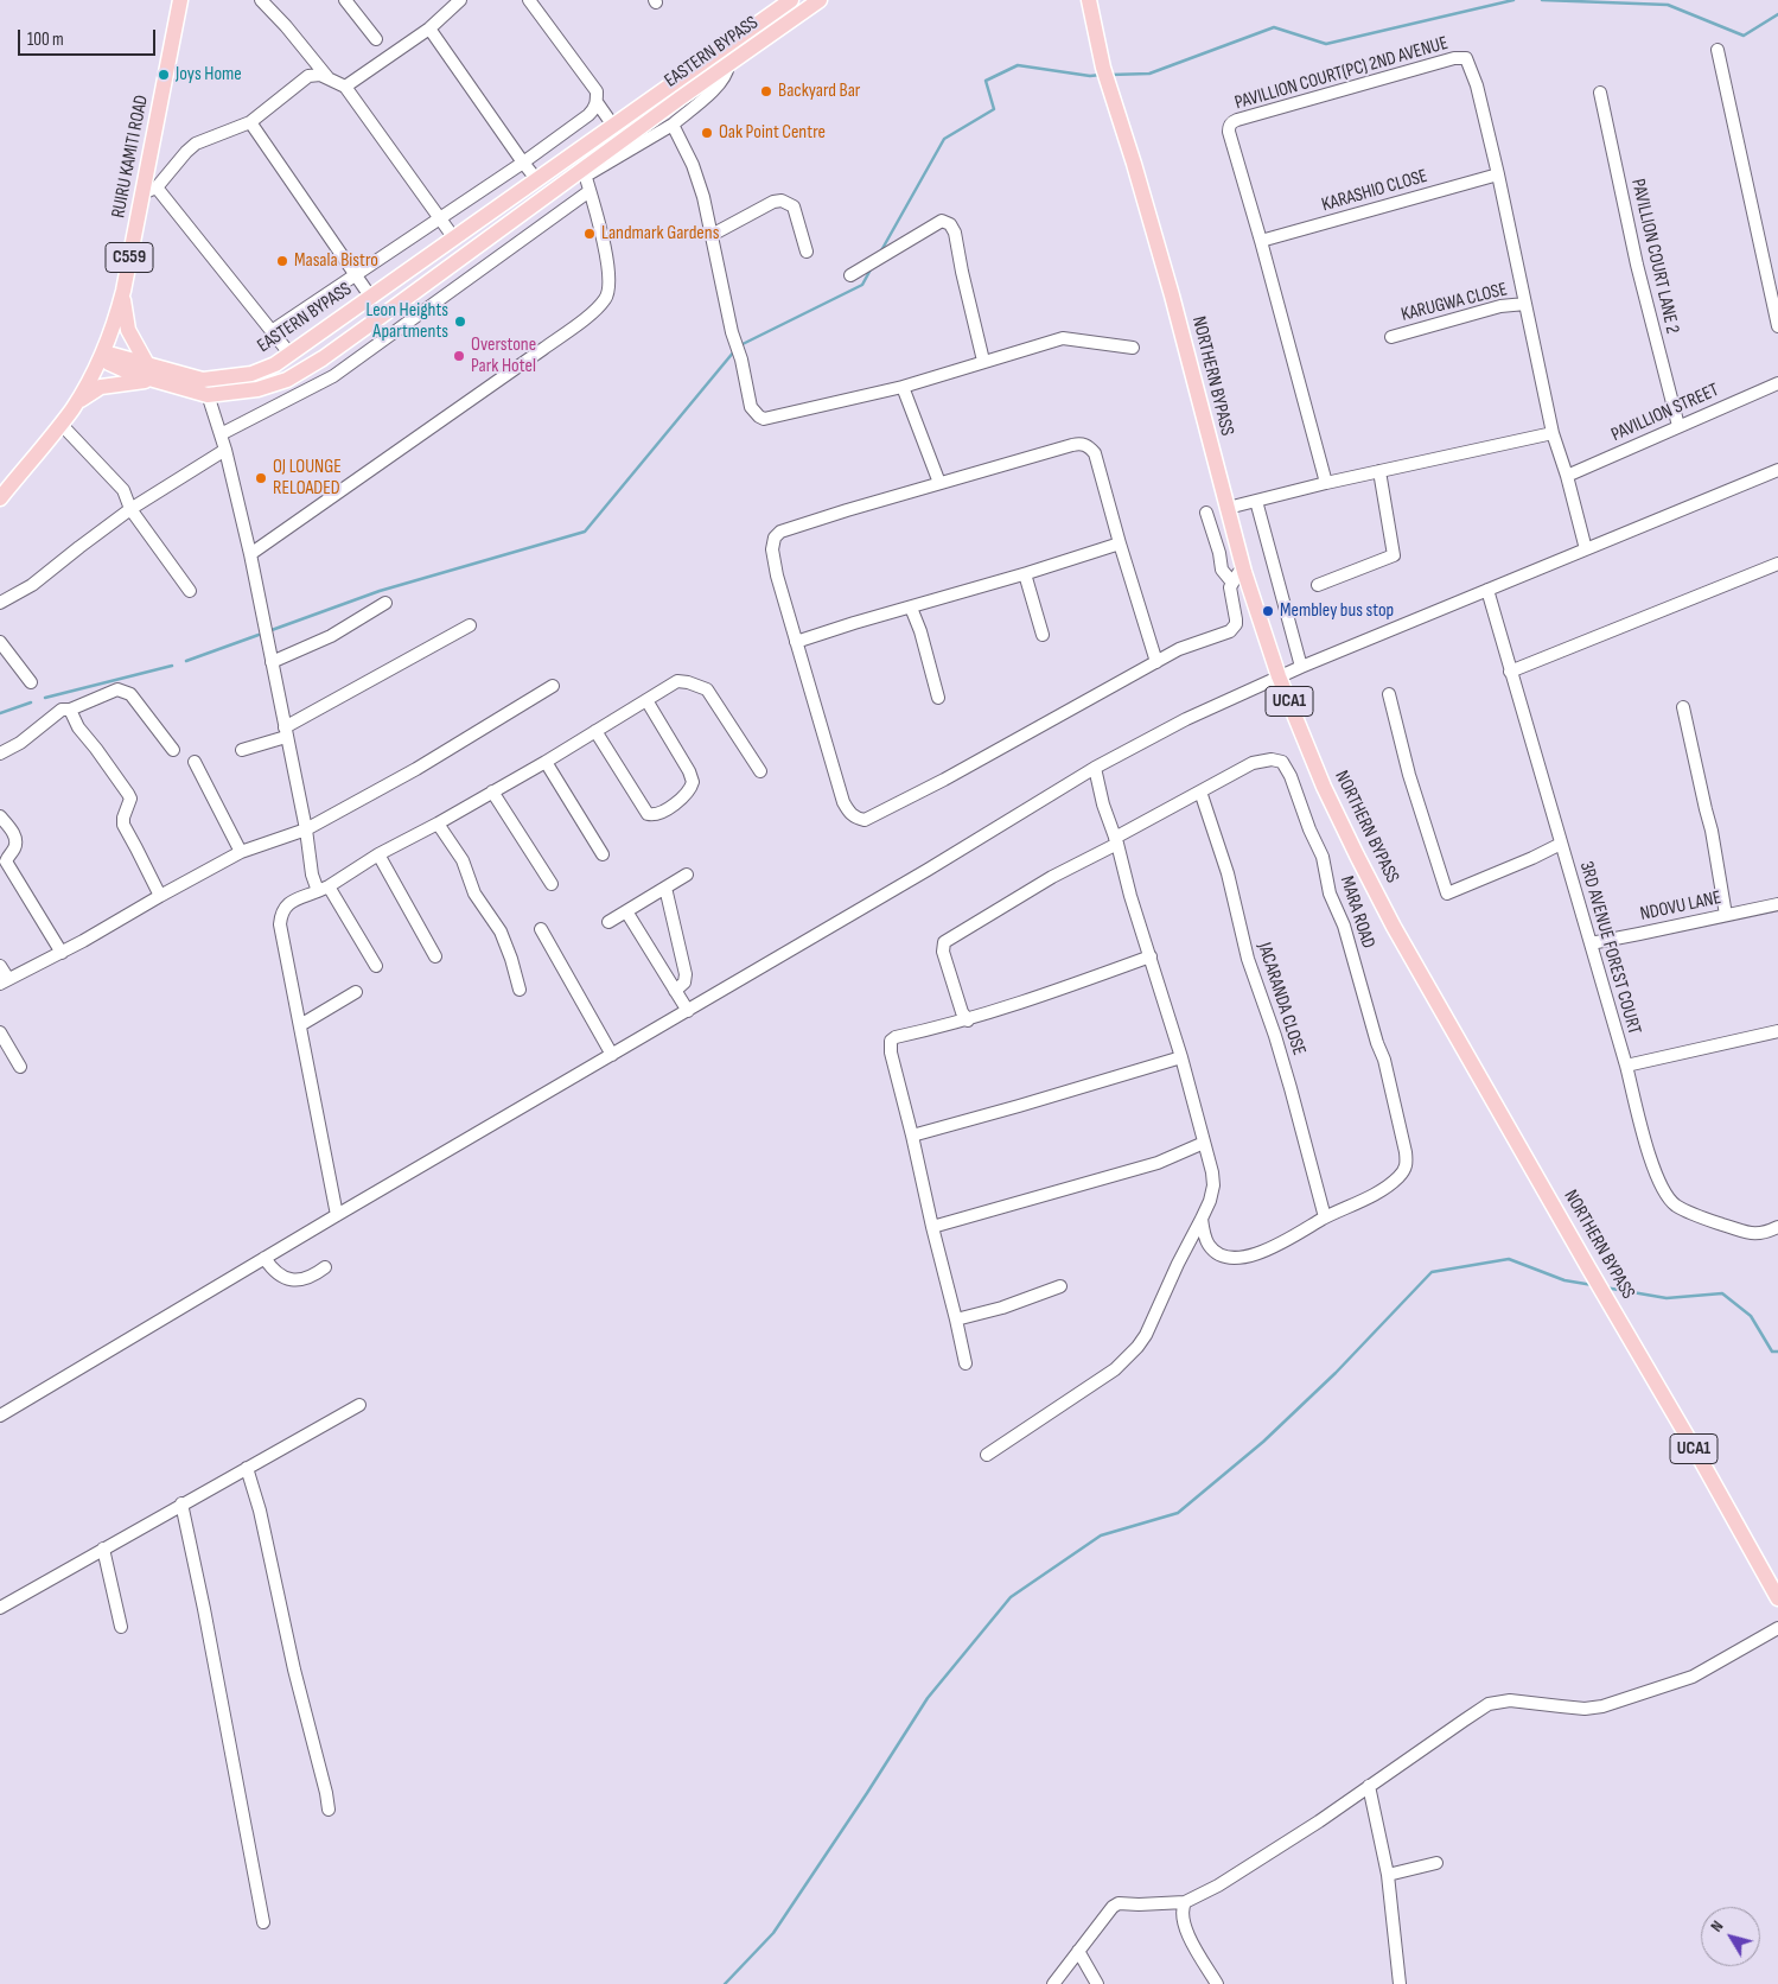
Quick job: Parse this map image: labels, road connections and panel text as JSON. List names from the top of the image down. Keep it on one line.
{"streets":{"main road":["EASTERN BYPASS","RUIRU KAMITI ROAD","C559","NORTHERN BYPASS","UCA1"],"street":["PAVILLION COURT(PC) 2ND AVENUE","KARASHIO CLOSE","PAVILLION COURT LANE 2","KARUGWA CLOSE","PAVILLION STREET","NDOVU LANE","MARA ROAD","3RD AVENUE FOREST COURT","JACARANDA CLOSE"]},"crossings":[["EASTERN BYPASS","RUIRU KAMITI ROAD"],["PAVILLION COURT(PC) 2ND AVENUE","KARASHIO CLOSE"],["PAVILLION COURT(PC) 2ND AVENUE","KARUGWA CLOSE"],["PAVILLION COURT(PC) 2ND AVENUE","PAVILLION STREET"],["PAVILLION COURT LANE 2","PAVILLION STREET"],["NDOVU LANE","3RD AVENUE FOREST COURT"],["MARA ROAD","JACARANDA CLOSE"]],"places":["Joys Home","Backyard Bar","Oak Point Centre","Landmark Gardens","Masala Bistro","Leon Heights Apartments","Overstone Park Hotel","OJ LOUNGE RELOADED","Membley bus stop"],"scale_bar":"100 m","north":"top left"}
